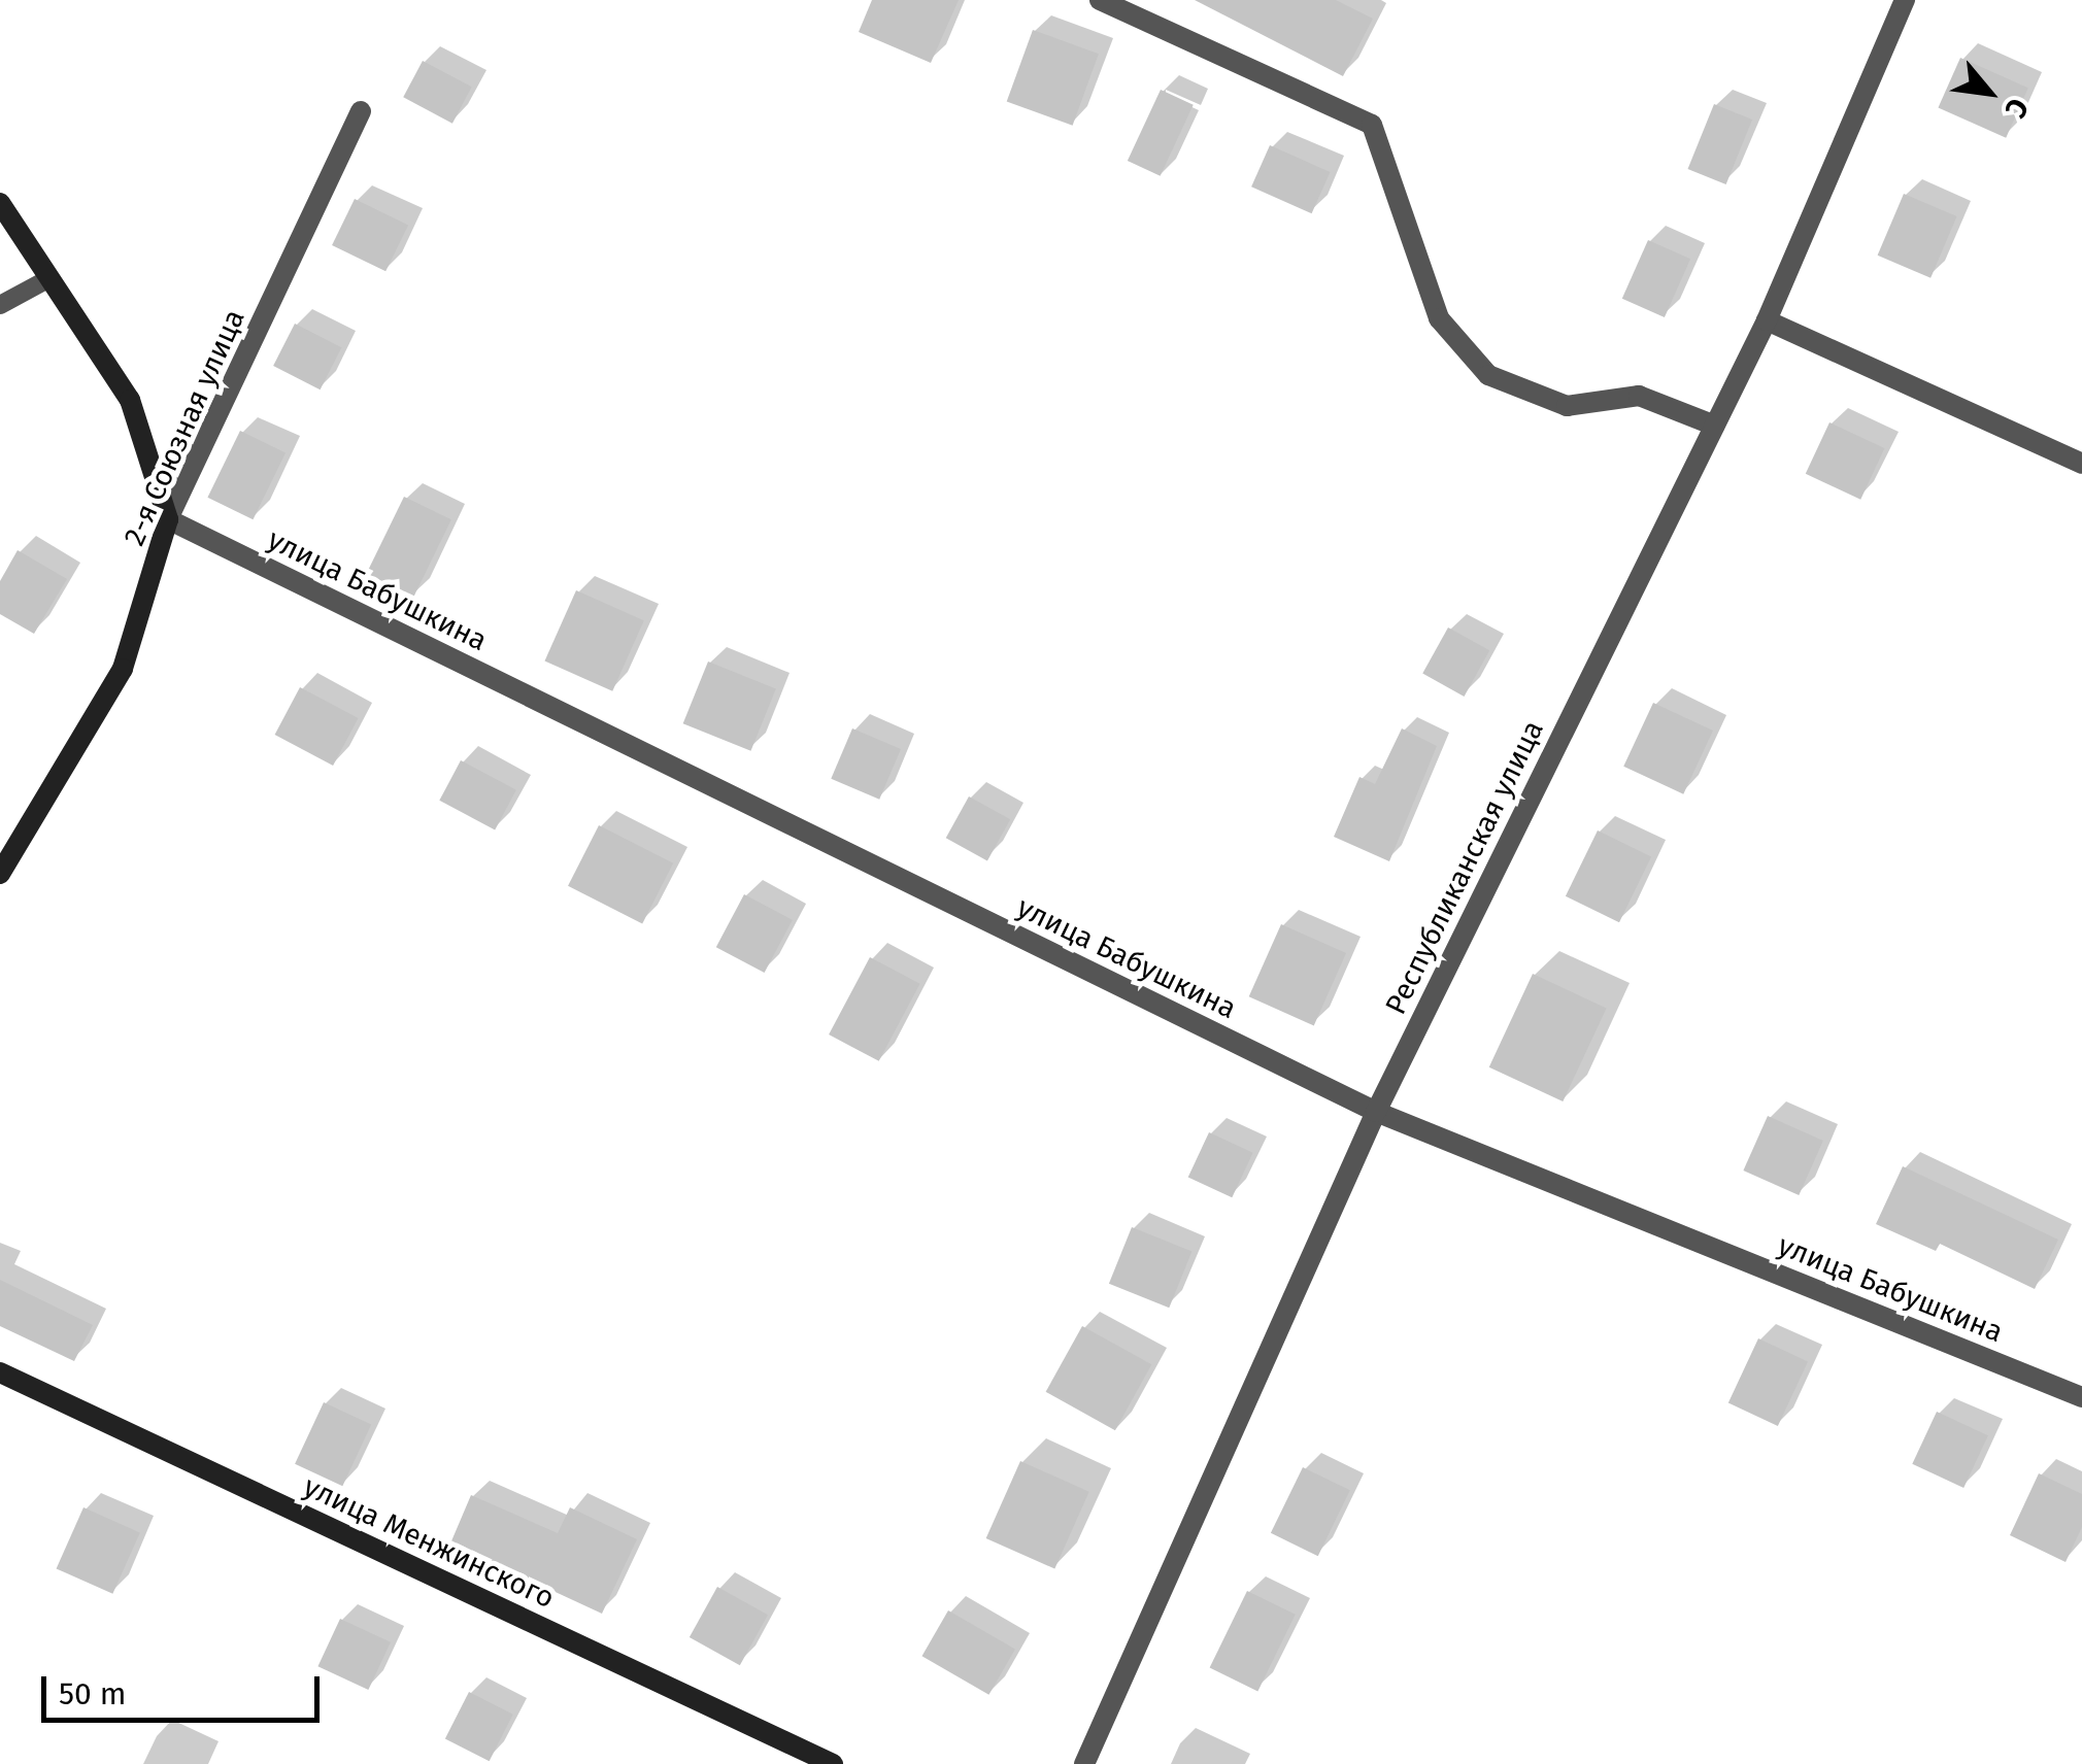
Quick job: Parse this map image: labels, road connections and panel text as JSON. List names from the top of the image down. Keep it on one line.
{"streets":{"main road":["2-я Союзная улица","улица Менжинского"],"street":["улица Бабушкина","Республиканская улица"]},"crossings":[["2-я Союзная улица","улица Бабушкина"],["улица Бабушкина","Республиканская улица"]],"scale_bar":"50 m","north":"bottom right"}
